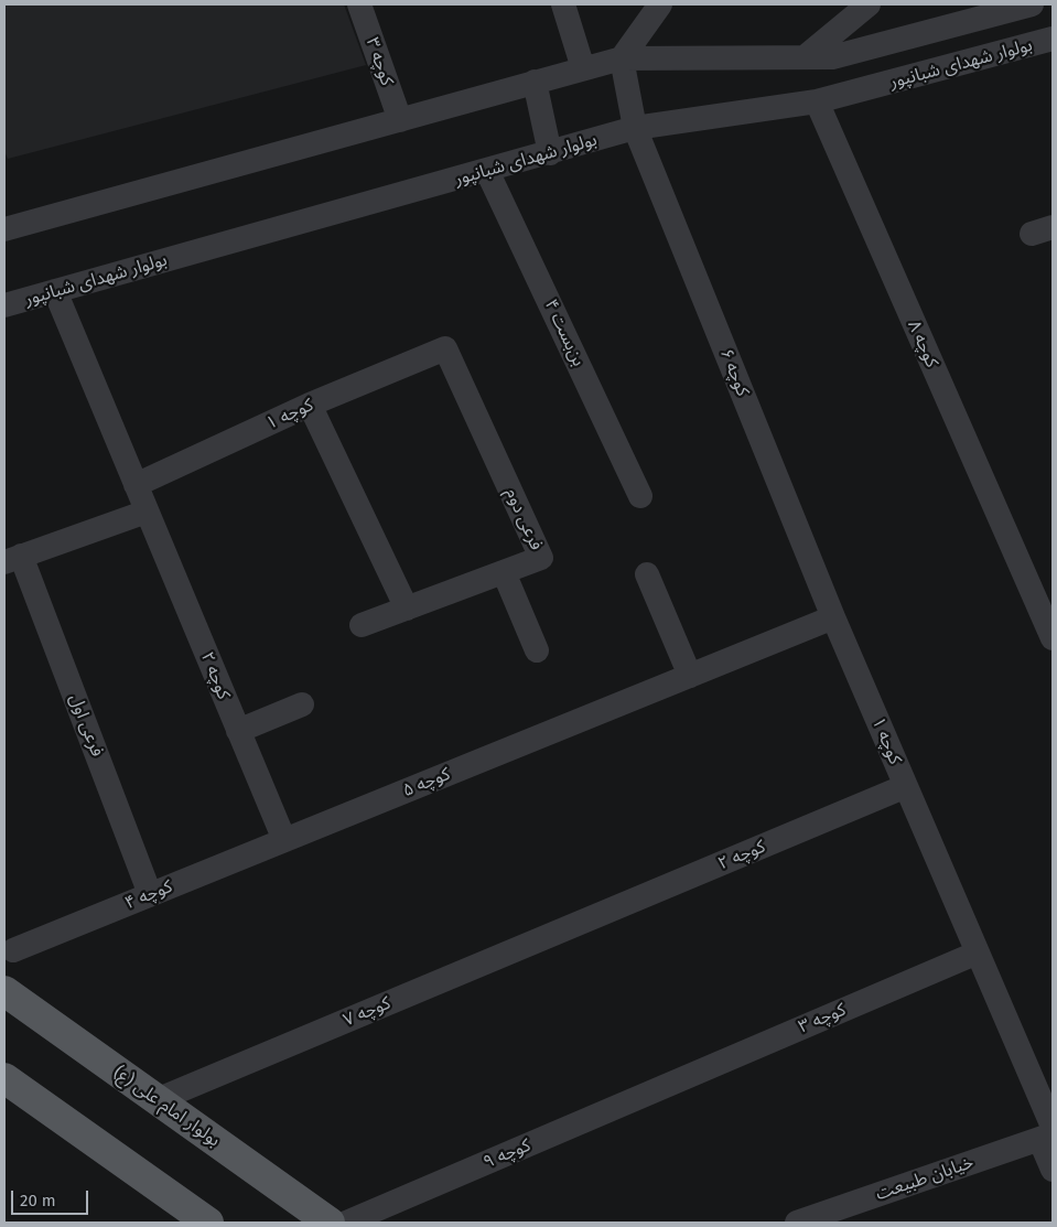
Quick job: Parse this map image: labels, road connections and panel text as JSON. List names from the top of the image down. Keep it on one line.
{"streets":{"main road":["بولوار امام علی (ع)"],"street":["کوچه ۳","بولوار شهدای شبانپور","بن‌بست ۴","کوچه ۸","کوچه ۶","کوچه ۱","فرعی دوم","کوچه ۲","فرعی اول","کوچه ۵","کوچه ۴","کوچه ۷","کوچه ۹","خیابان طبیعت"]},"crossings":[["کوچه ۳","کوچه ۱"],["کوچه ۳","کوچه ۹"],["بولوار شهدای شبانپور","بن‌بست ۴"],["بولوار شهدای شبانپور","کوچه ۸"],["بولوار شهدای شبانپور","کوچه ۶"],["بولوار شهدای شبانپور","کوچه ۲"],["کوچه ۶","کوچه ۱"],["کوچه ۱","فرعی دوم"],["کوچه ۱","کوچه ۲"],["کوچه ۱","خیابان طبیعت"],["کوچه ۲","کوچه ۵"],["کوچه ۲","کوچه ۴"],["کوچه ۲","کوچه ۷"],["فرعی اول","کوچه ۴"],["کوچه ۵","کوچه ۴"],["کوچه ۷","بولوار امام علی (ع)"]],"scale_bar":"20 m"}
